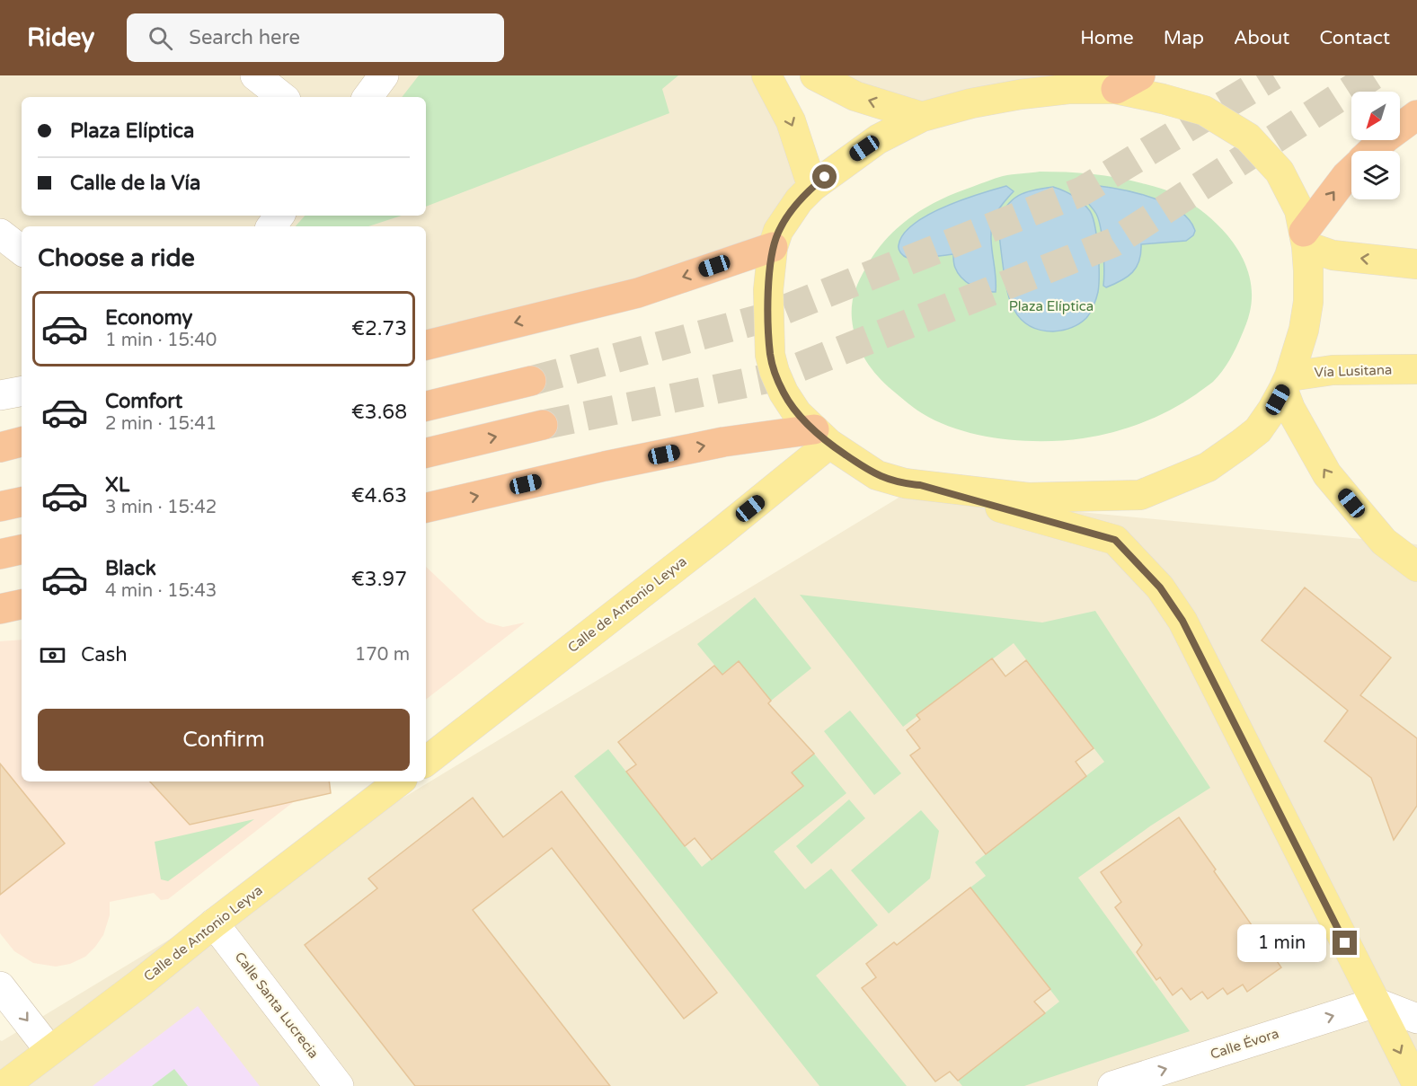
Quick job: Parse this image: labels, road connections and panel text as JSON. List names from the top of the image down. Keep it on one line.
{"streets":{"main road":["Vía Lusitana","Calle de Antonio Leyva"],"street":["Calle Santa Lucrecia","Calle Évora"]},"crossings":[["Calle de Antonio Leyva","Calle Santa Lucrecia"]],"one_way":["Calle Évora"],"parks":["Plaza Elíptica"],"north":"bottom left","page":{"header":"Ridey","search":"Search here","nav":["Home","Map","About","Contact"],"banner":["Plaza Elíptica","Calle de la Vía"],"heading":"Choose a ride","list":[{"name":"Economy","note":"1 min · 15:40","value":"€2.73"},{"name":"Comfort","note":"2 min · 15:41","value":"€3.68"},{"name":"XL","note":"3 min · 15:42","value":"€4.63"},{"name":"Black","note":"4 min · 15:43","value":"€3.97"}],"pay":["Cash","170 m"],"buttons":"Confirm","bubble":"1 min"}}
